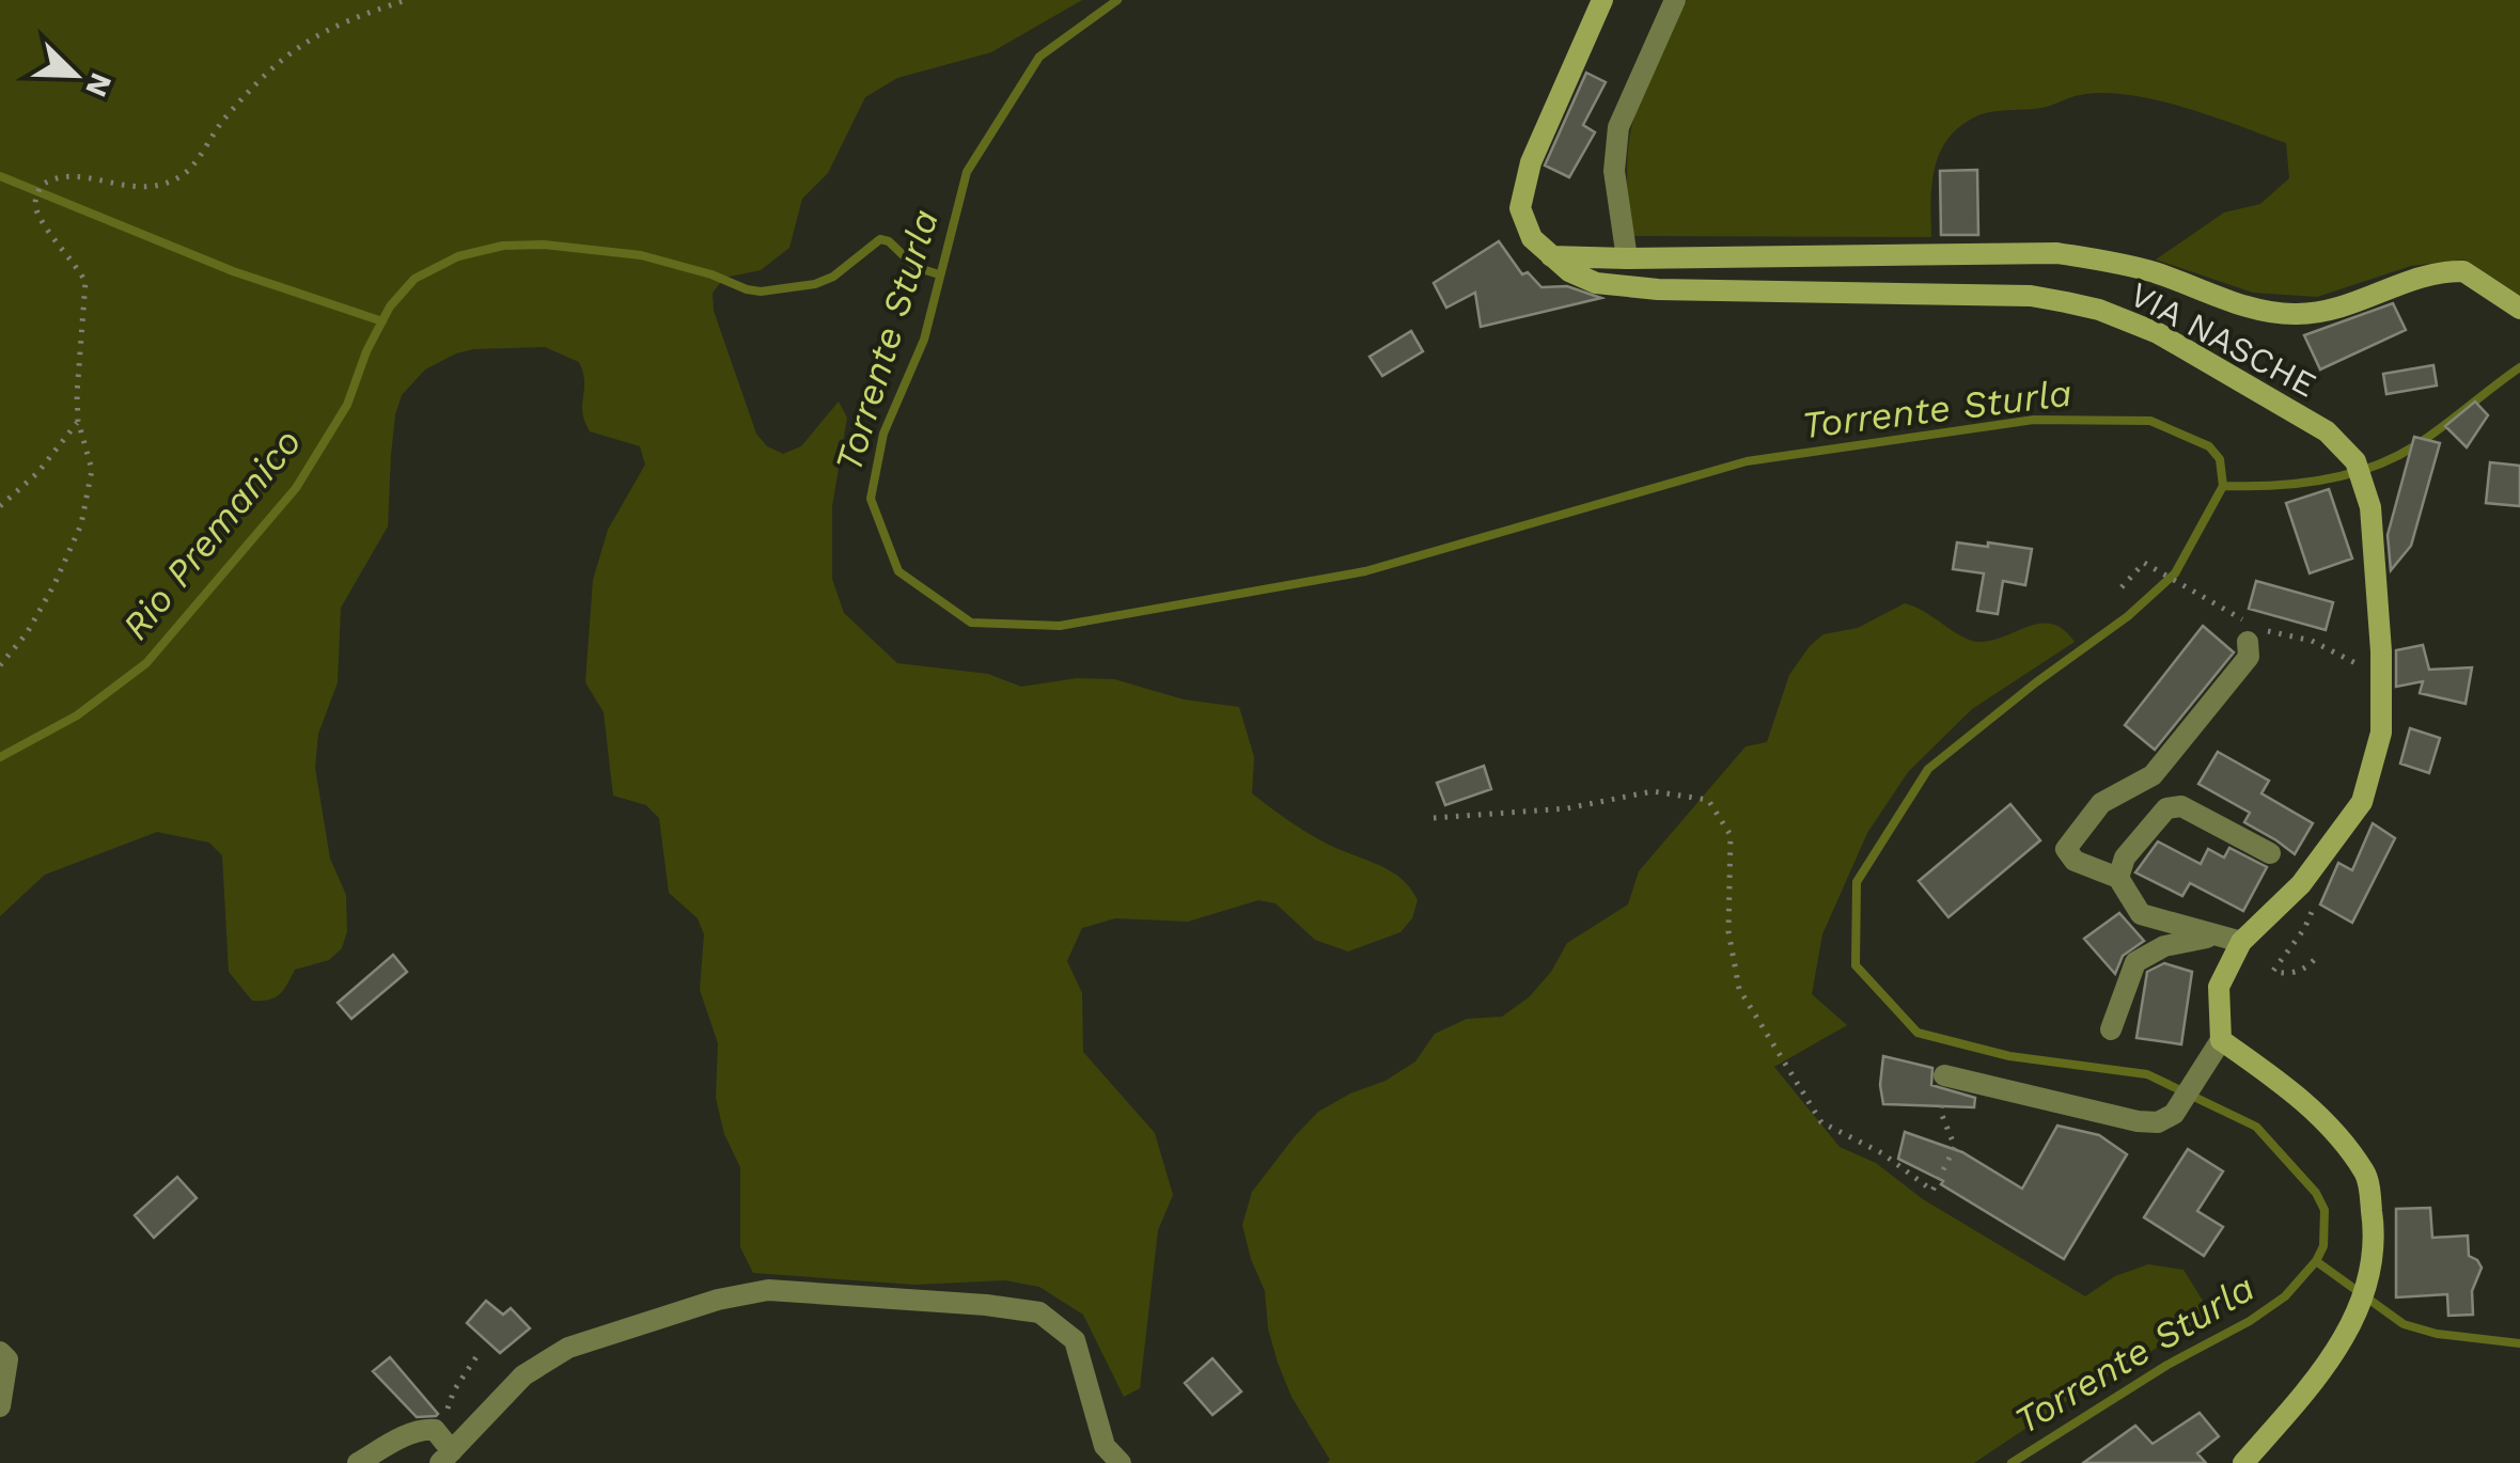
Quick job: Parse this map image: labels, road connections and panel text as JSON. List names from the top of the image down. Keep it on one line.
{"streets":{"street":["VIA NASCHE"]},"water":["Torrente Sturla","Rio Premanico"],"north":"bottom right"}
